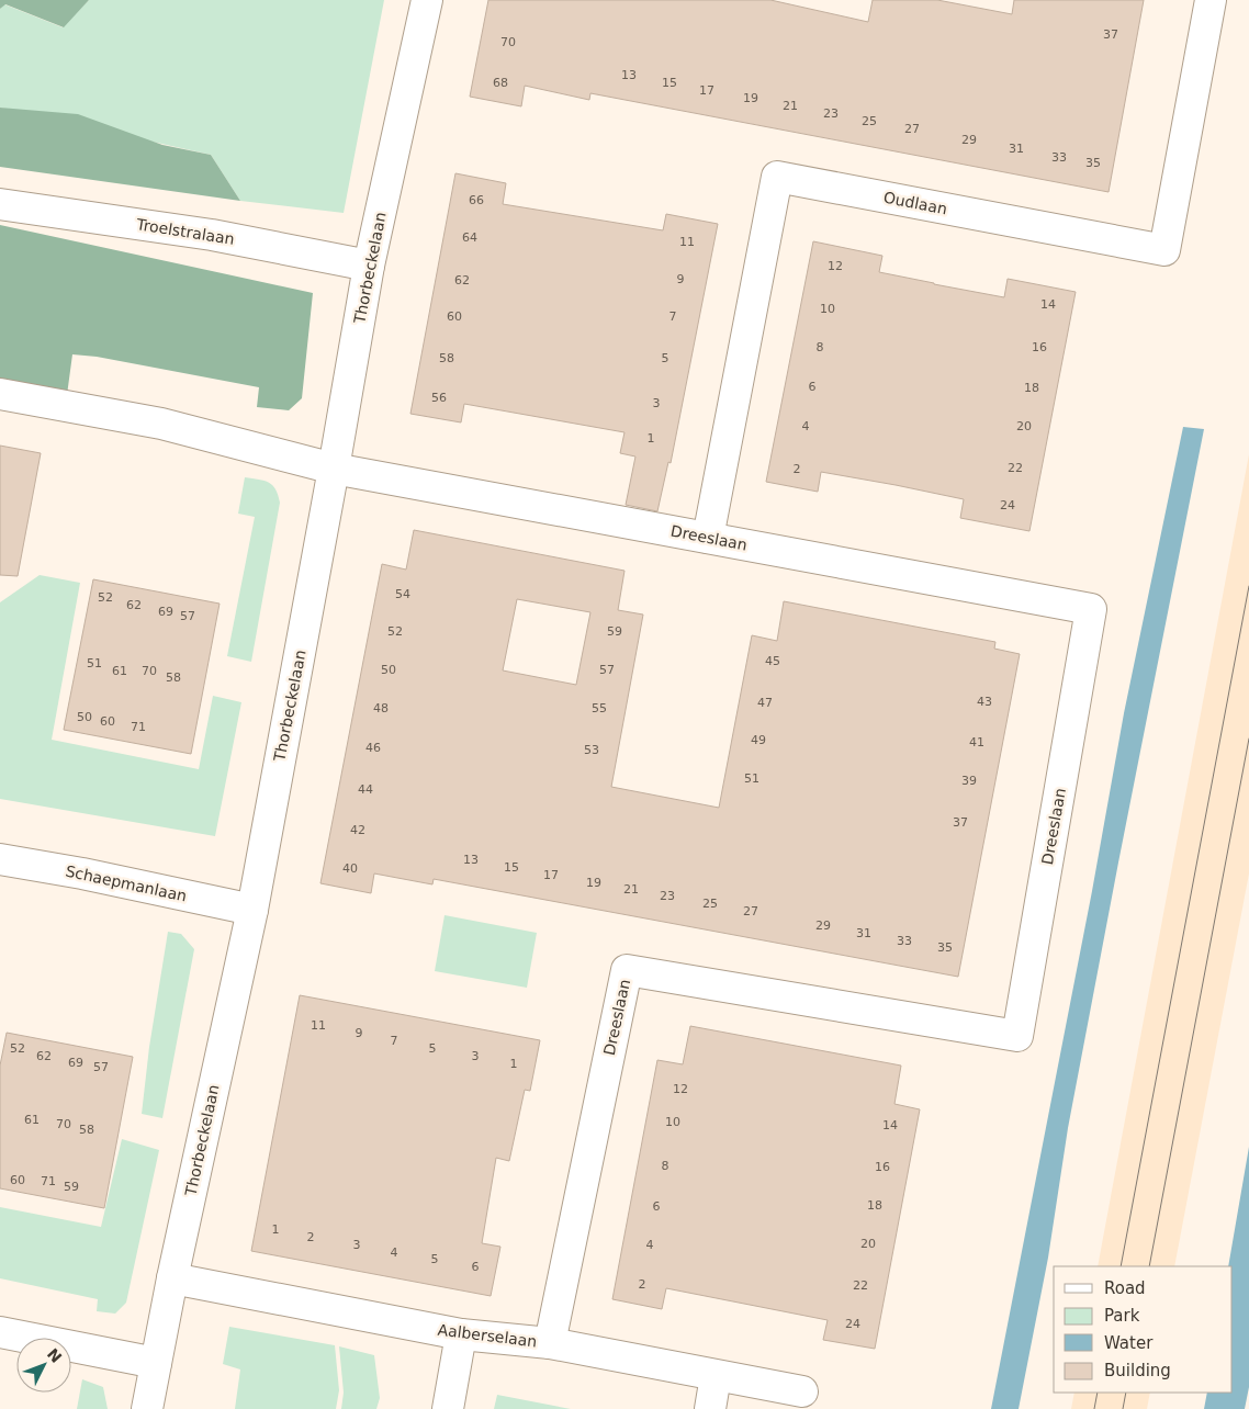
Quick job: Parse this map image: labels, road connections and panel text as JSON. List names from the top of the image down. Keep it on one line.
{"streets":{"street":["Oudlaan","Troelstralaan","Thorbeckelaan","Dreeslaan","Schaepmanlaan","Aalberselaan"]},"crossings":[["Oudlaan","Dreeslaan"],["Troelstralaan","Thorbeckelaan"],["Thorbeckelaan","Dreeslaan"],["Thorbeckelaan","Schaepmanlaan"],["Thorbeckelaan","Aalberselaan"],["Dreeslaan","Aalberselaan"]],"house_numbers":["37","70","13","68","15","17","19","21","23","25","27","29","31","33","35","66","64","11","12","9","62","14","10","60","7","8","16","58","5","6","18","56","3","4","20","1","22","2","24","54","52","62","69","57","52","59","45","51","50","57","61","70","58","43","47","48","55","50","60","71","49","41","46","53","51","39","44","37","42","13","15","40","17","19","21","23","25","27","29","31","33","35","11","9","7","52","5","62","3","69","1","57","12","61","10","70","14","58","8","16","60","71","59","18","6","1","2","20","3","4","4","5","6","2","22","24"],"legend":["Road","Park","Water","Building"],"north":"top right"}
